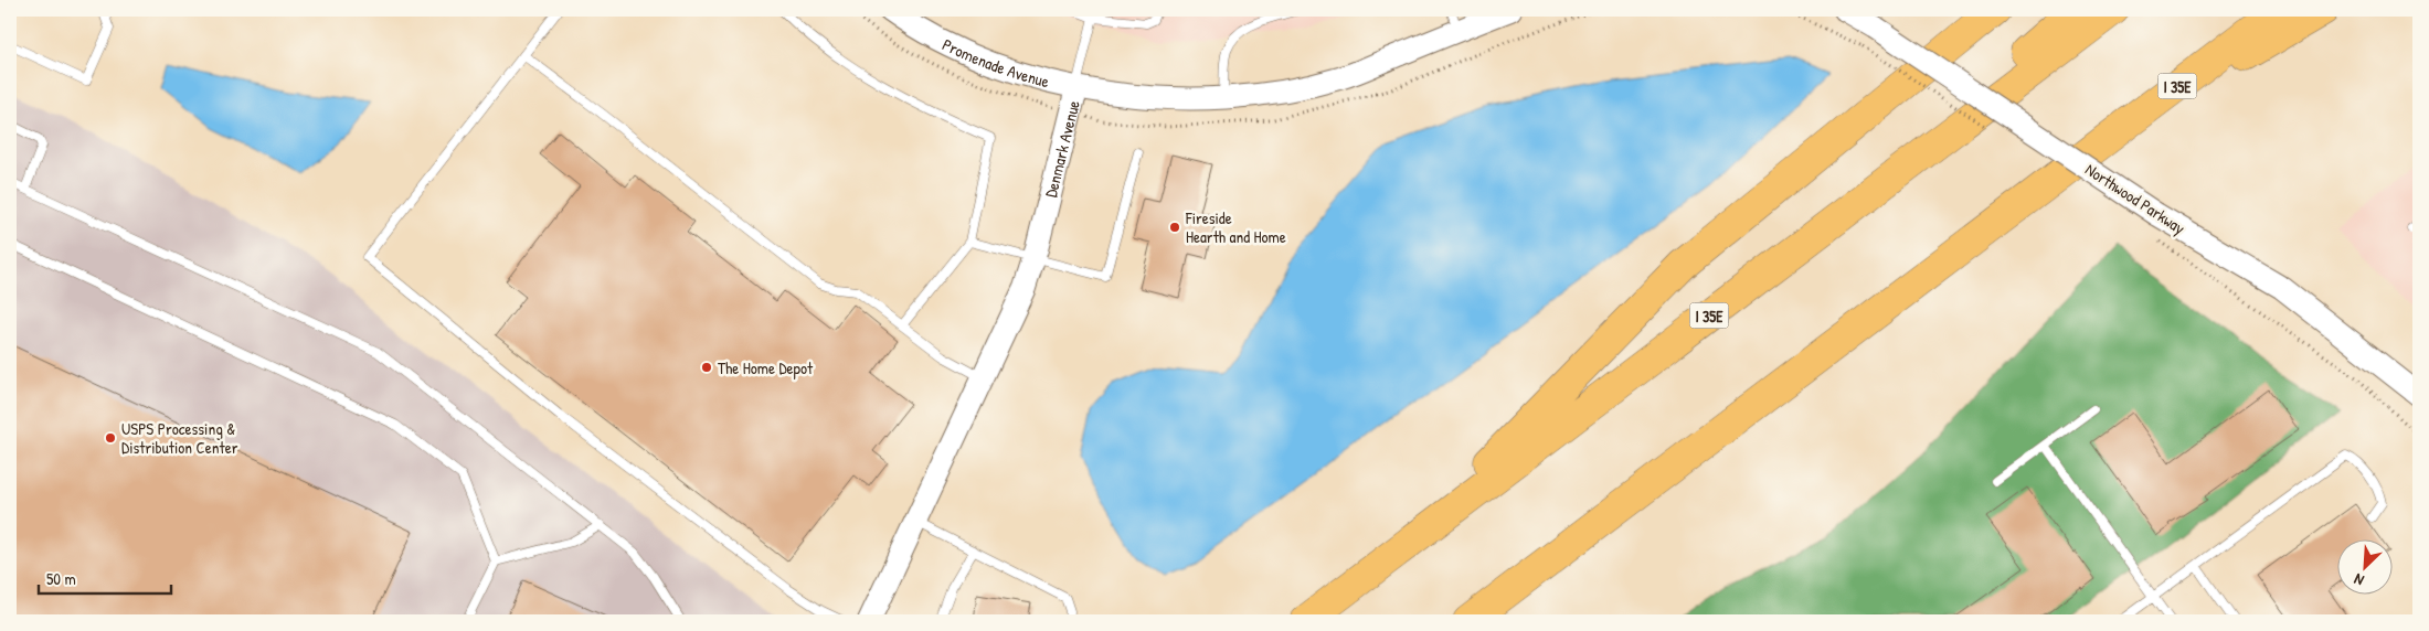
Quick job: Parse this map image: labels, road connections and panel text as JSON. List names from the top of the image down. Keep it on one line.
{"streets":{"highway":["I 35E"],"street":["Promenade Avenue","Denmark Avenue","Northwood Parkway"]},"crossings":[["Promenade Avenue","Denmark Avenue"]],"places":["Fireside Hearth and Home","The Home Depot","USPS Processing & Distribution Center"],"scale_bar":"50 m","north":"bottom left"}
